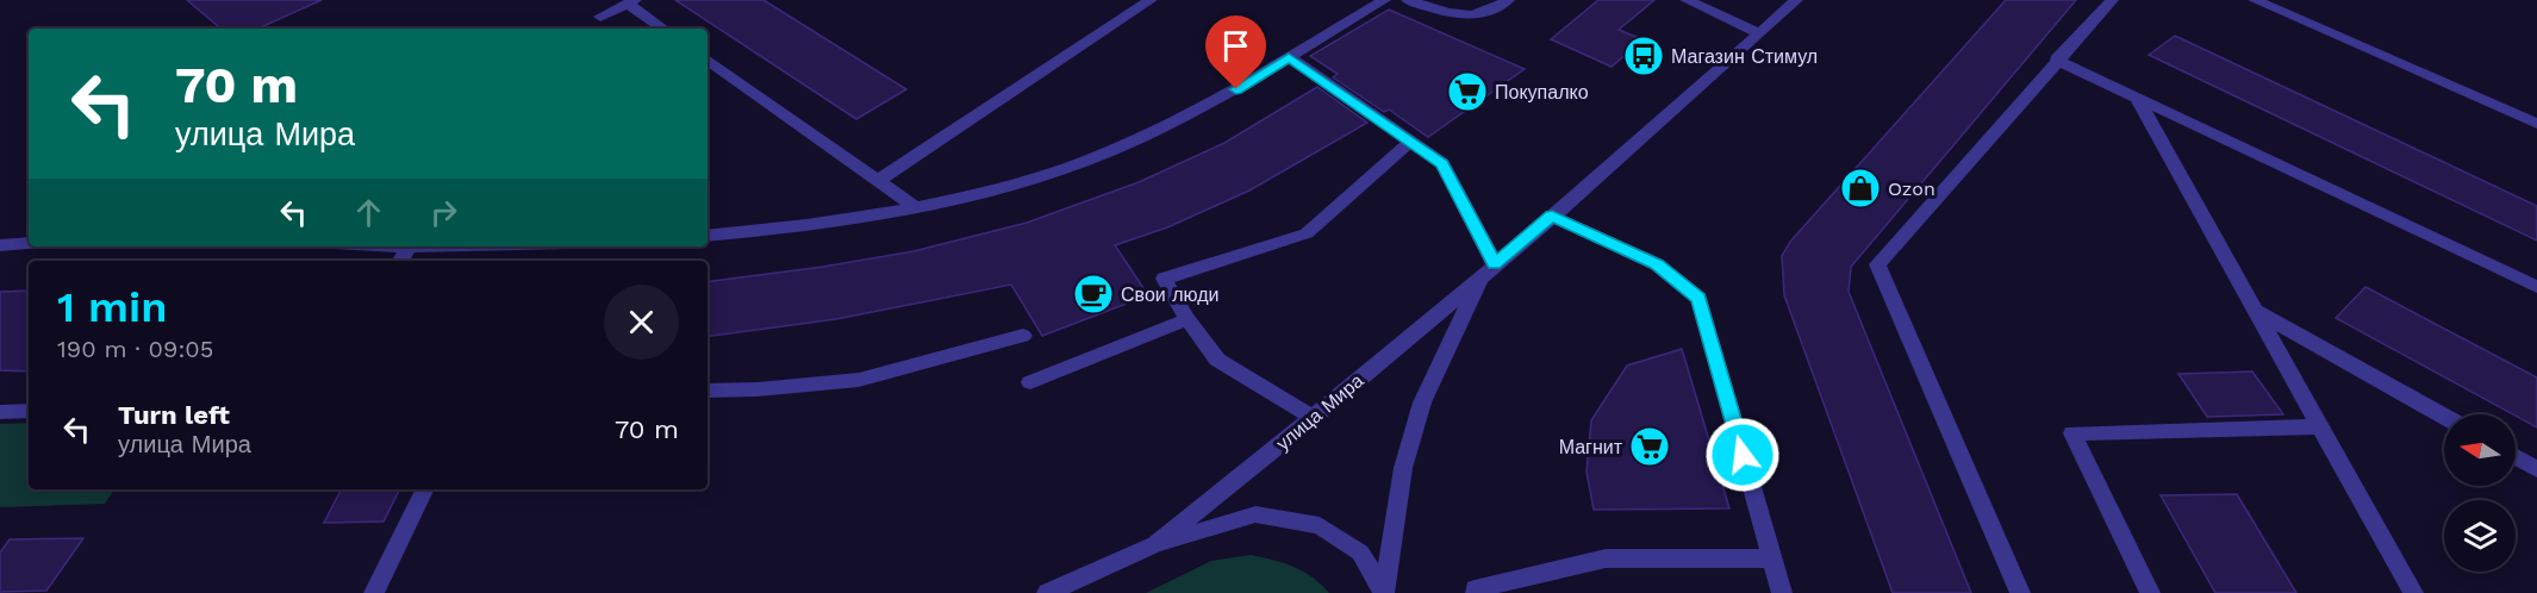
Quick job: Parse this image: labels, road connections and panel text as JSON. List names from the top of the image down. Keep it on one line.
{"streets":{"street":["улица Мира"]},"places":{"bus stop":["Магазин Стимул"],"supermarket":["Покупалко","Магнит"],"shop":["Ozon"],"cafe":["Свои люди"]},"north":"left","page":{"turn":["70 m","улица Мира"],"heading":["1 min","190 m · 09:05"],"list":[{"name":"Turn left","note":"улица Мира","value":"70 m"}]}}
